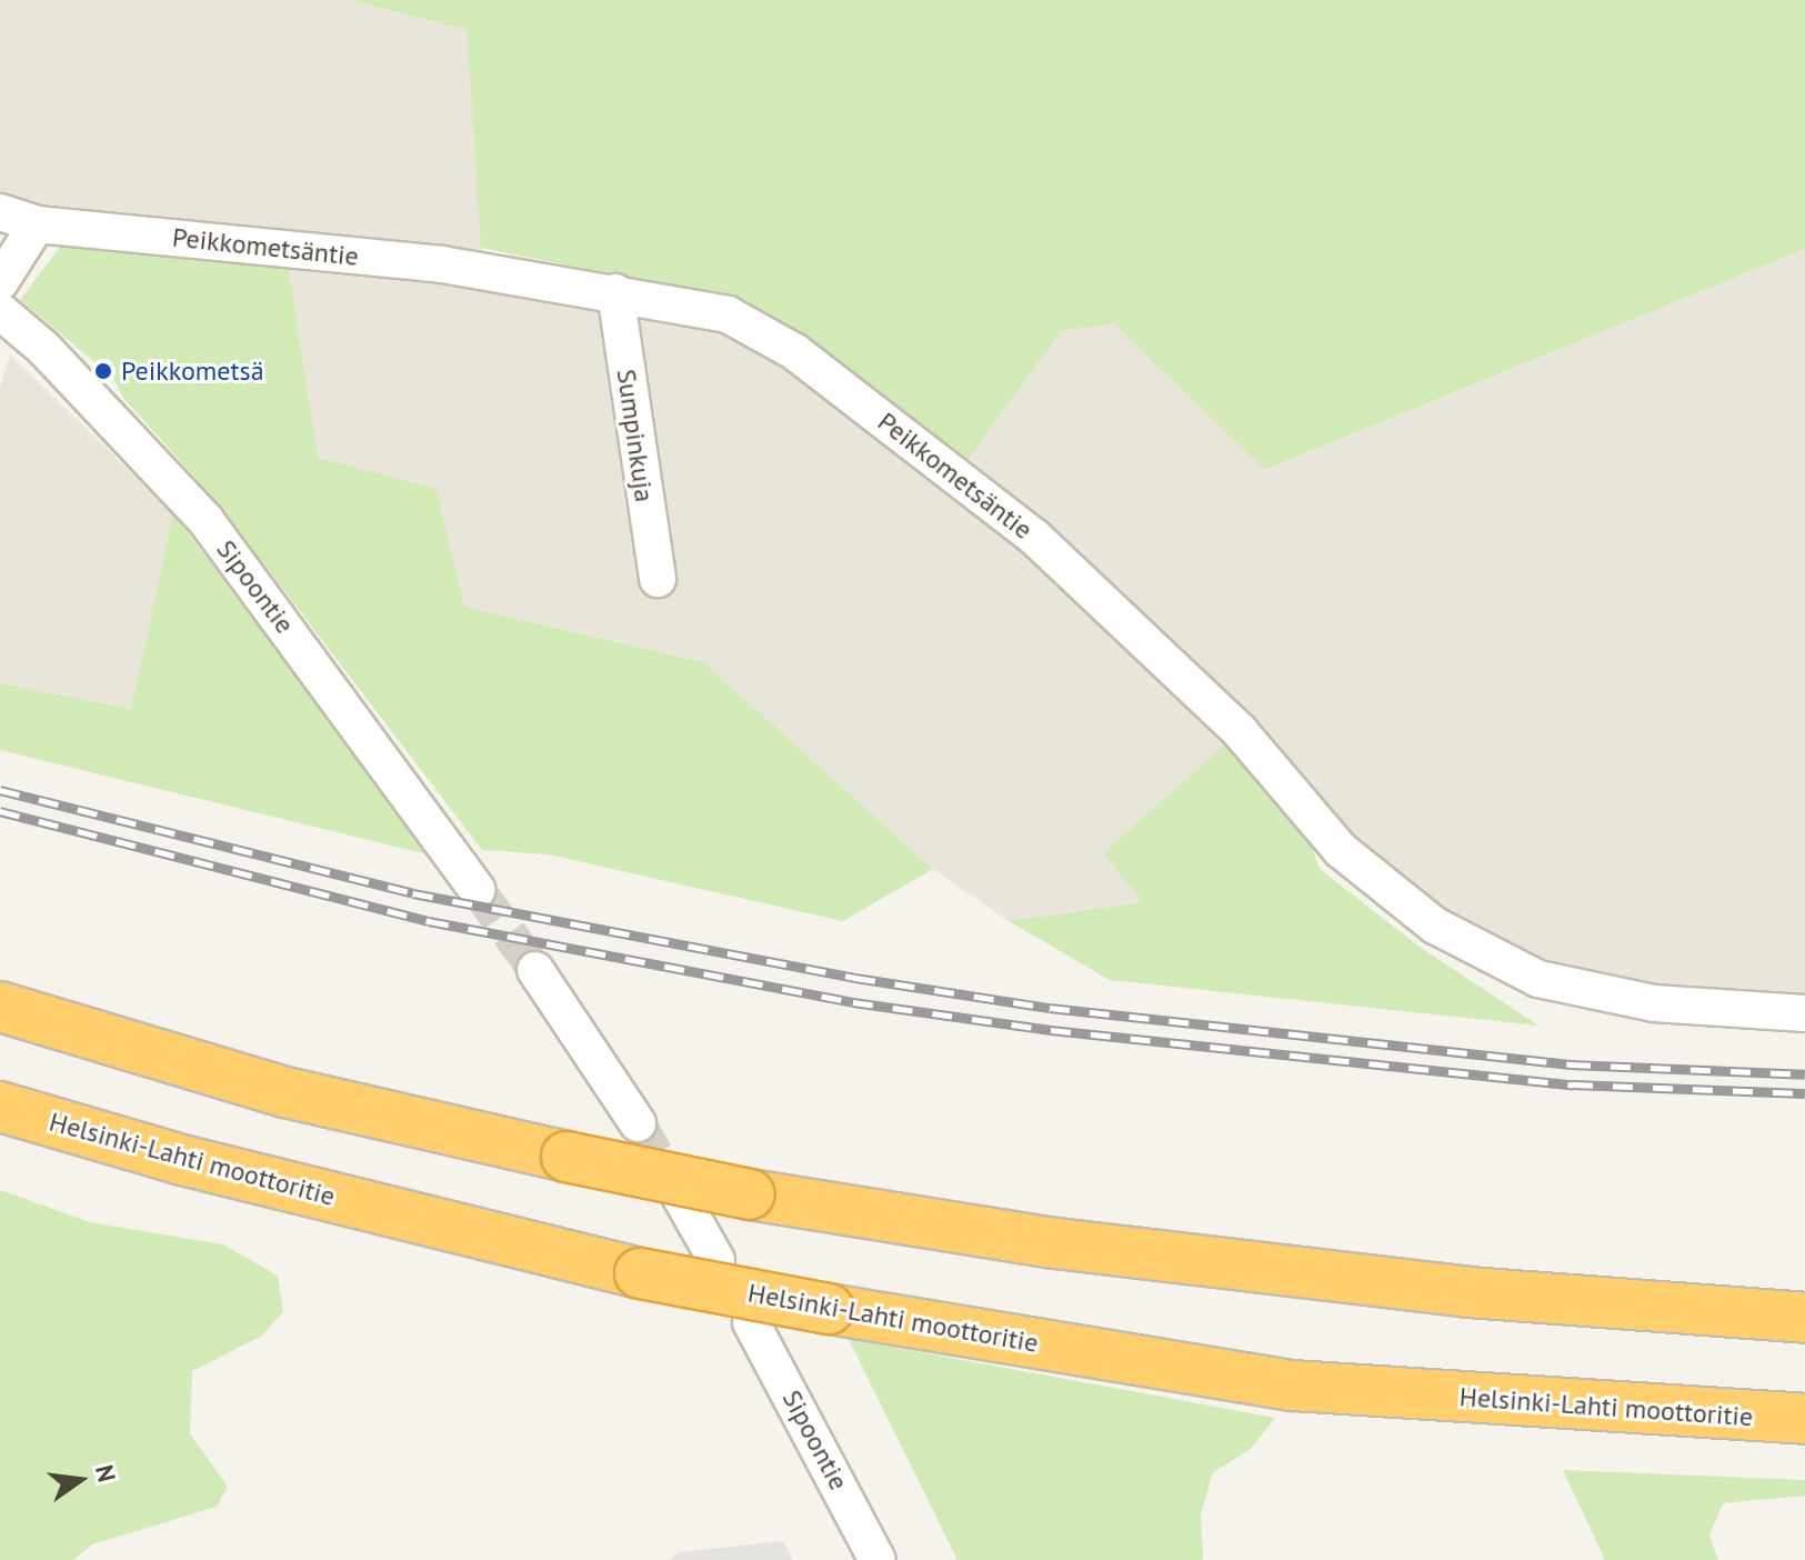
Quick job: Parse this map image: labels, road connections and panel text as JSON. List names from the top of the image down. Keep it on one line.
{"streets":{"highway":["Helsinki-Lahti moottoritie"],"street":["Peikkometsäntie","Sumpinkuja","Sipoontie"]},"crossings":[["Peikkometsäntie","Sumpinkuja"]],"places":["Peikkometsä"],"north":"right"}
